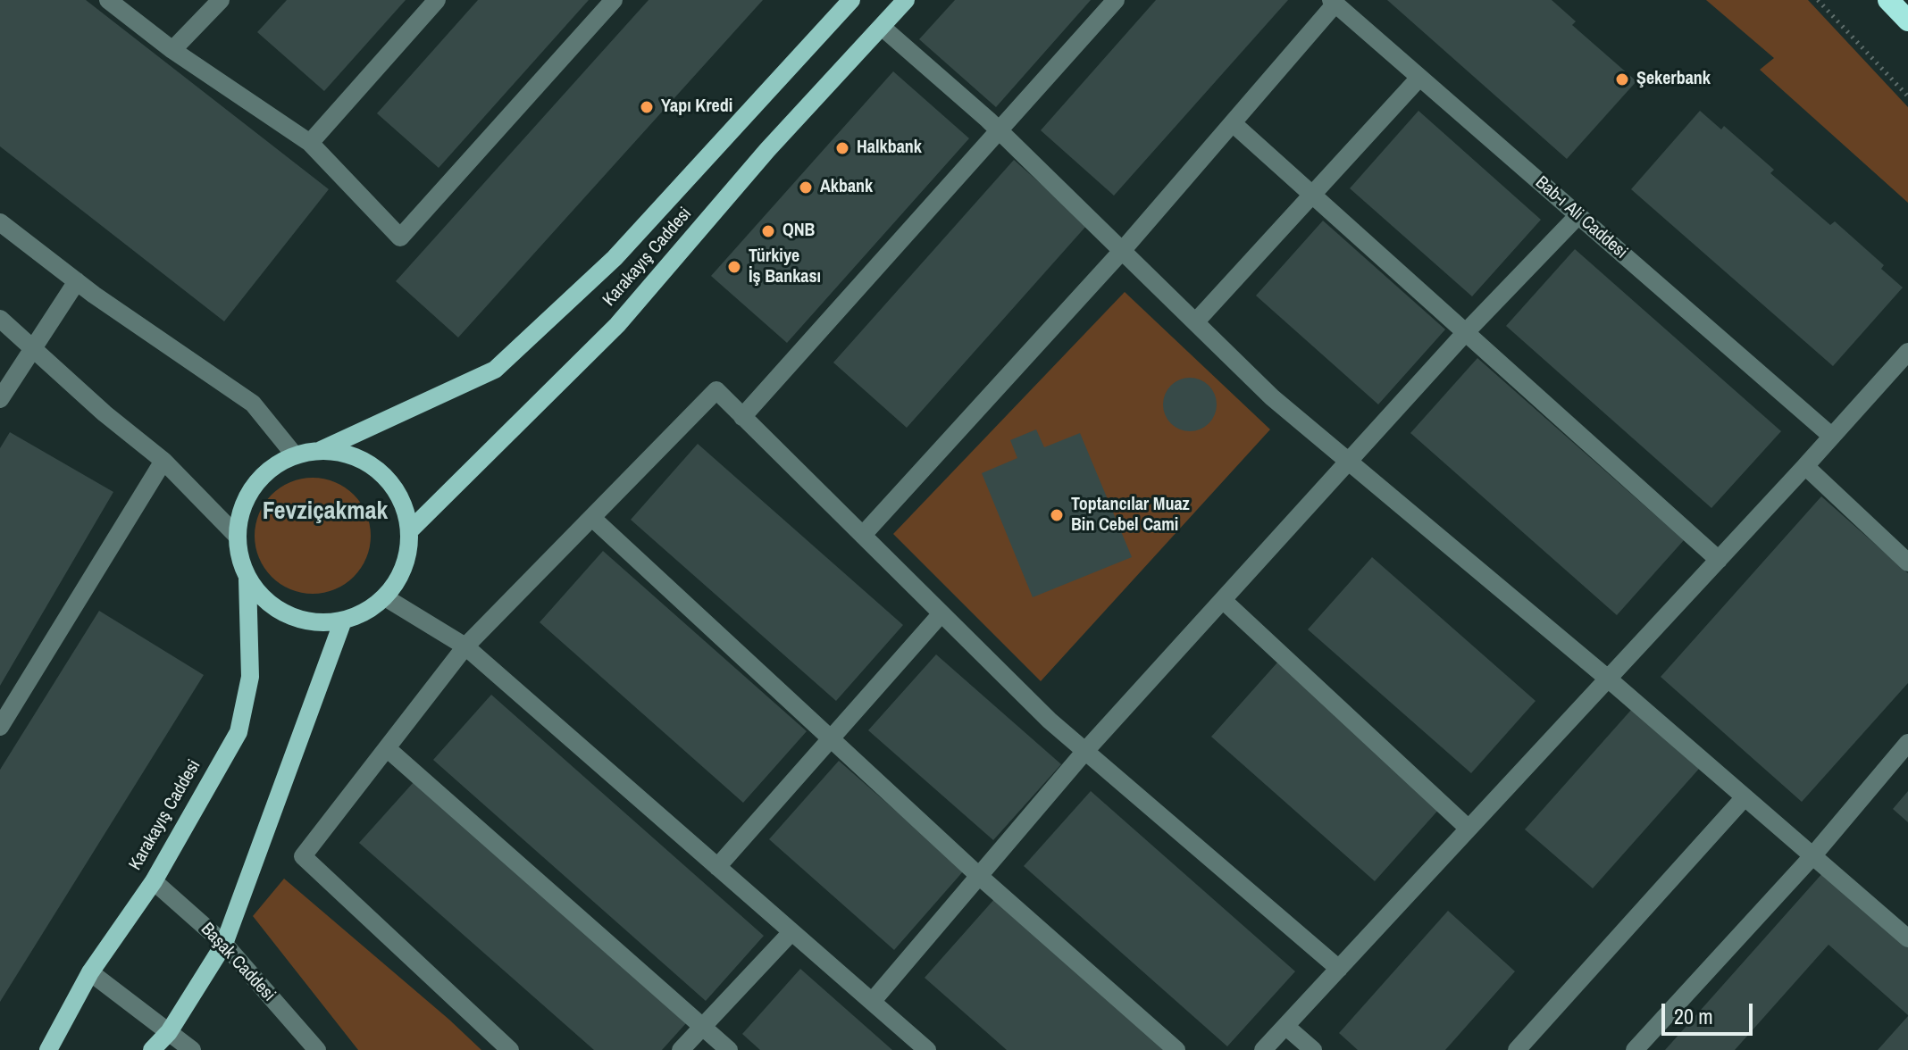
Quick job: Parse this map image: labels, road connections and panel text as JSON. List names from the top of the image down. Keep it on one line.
{"streets":{"main road":["Karakayış Caddesi"],"street":["Bab-ı Ali Caddesi","Başak Caddesi"]},"crossings":[["Karakayış Caddesi","Başak Caddesi"]],"districts":["Fevziçakmak"],"places":["Şekerbank","Yapı Kredi","Halkbank","Akbank","QNB","Türkiye İş Bankası","Toptancılar Muaz Bin Cebel Cami"],"scale_bar":"20 m"}
